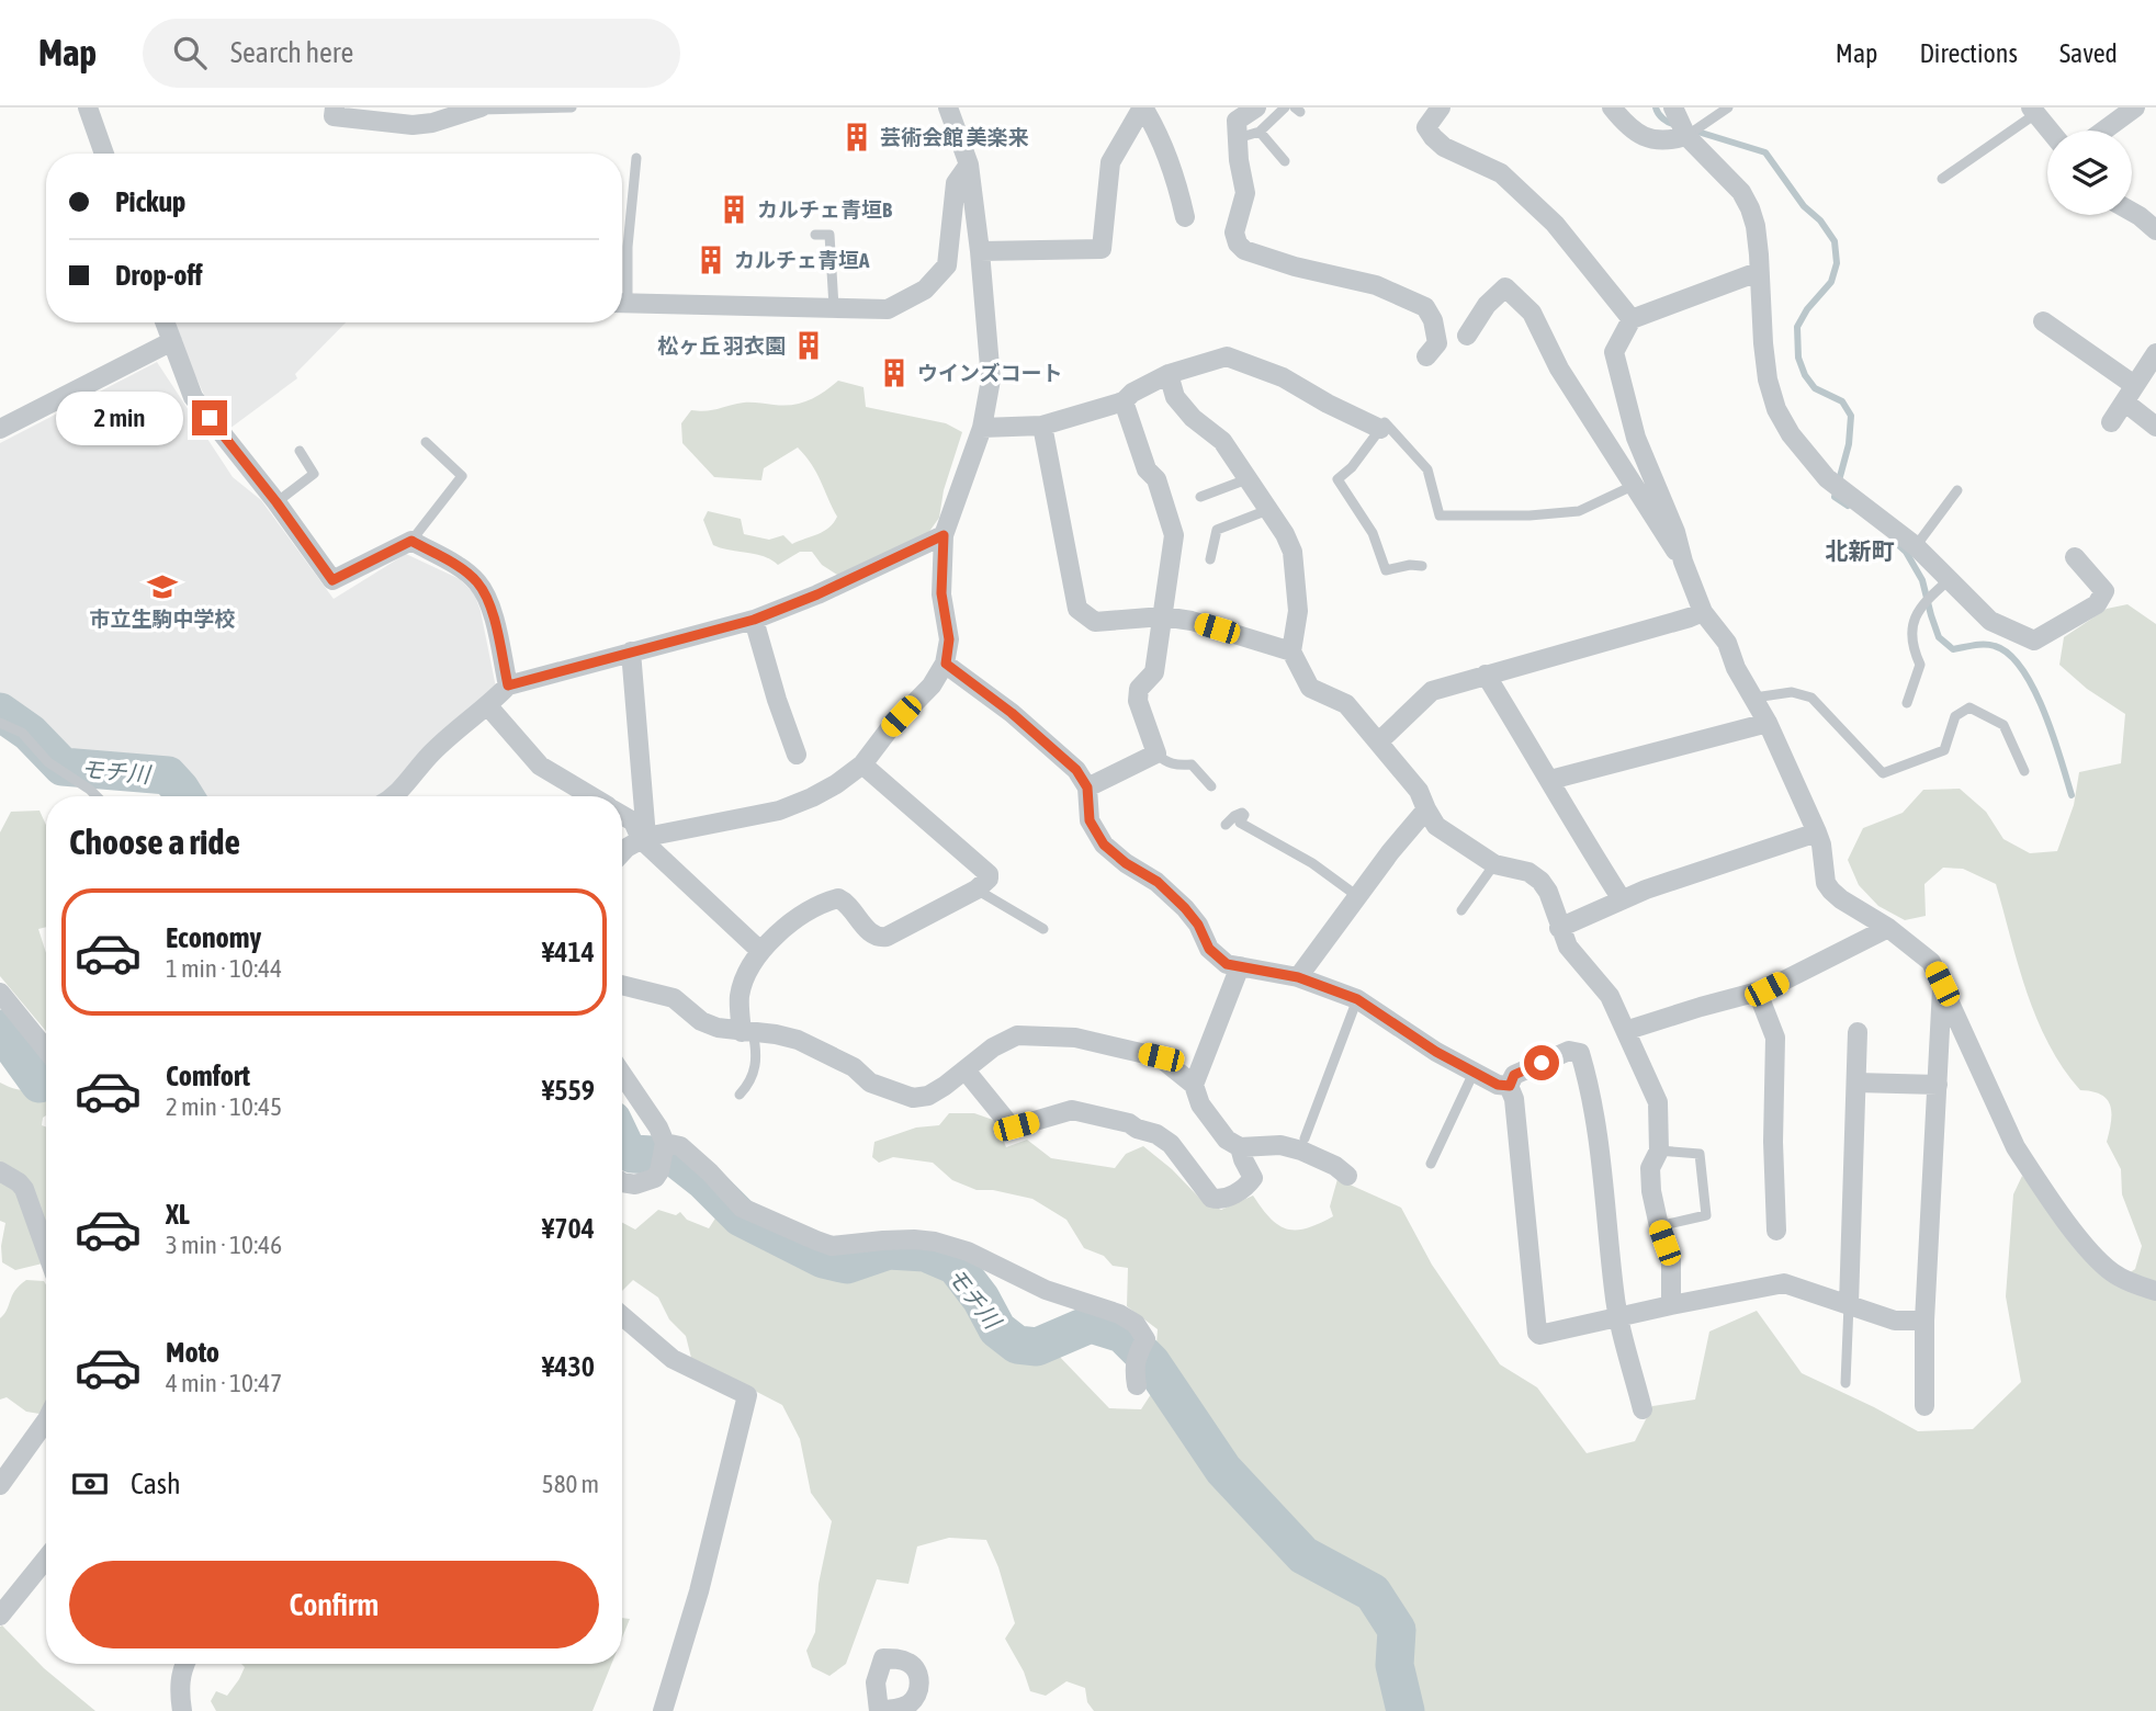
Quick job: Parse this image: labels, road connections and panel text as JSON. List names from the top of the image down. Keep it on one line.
{"districts":["北新町"],"water":["モチ川"],"places":{"building":["芸術会館 美楽来","カルチェ青垣B","カルチェ青垣A","松ヶ丘 羽衣園","ウインズコート"],"school or university":["市立生駒中学校"]},"page":{"header":"Map","search":"Search here","nav":["Map","Directions","Saved"],"banner":["Pickup","Drop-off"],"bubble":"2 min","heading":"Choose a ride","list":[{"name":"Economy","note":"1 min · 10:44","value":"¥414"},{"name":"Comfort","note":"2 min · 10:45","value":"¥559"},{"name":"XL","note":"3 min · 10:46","value":"¥704"},{"name":"Moto","note":"4 min · 10:47","value":"¥430"}],"pay":["Cash","580 m"],"buttons":"Confirm"}}
